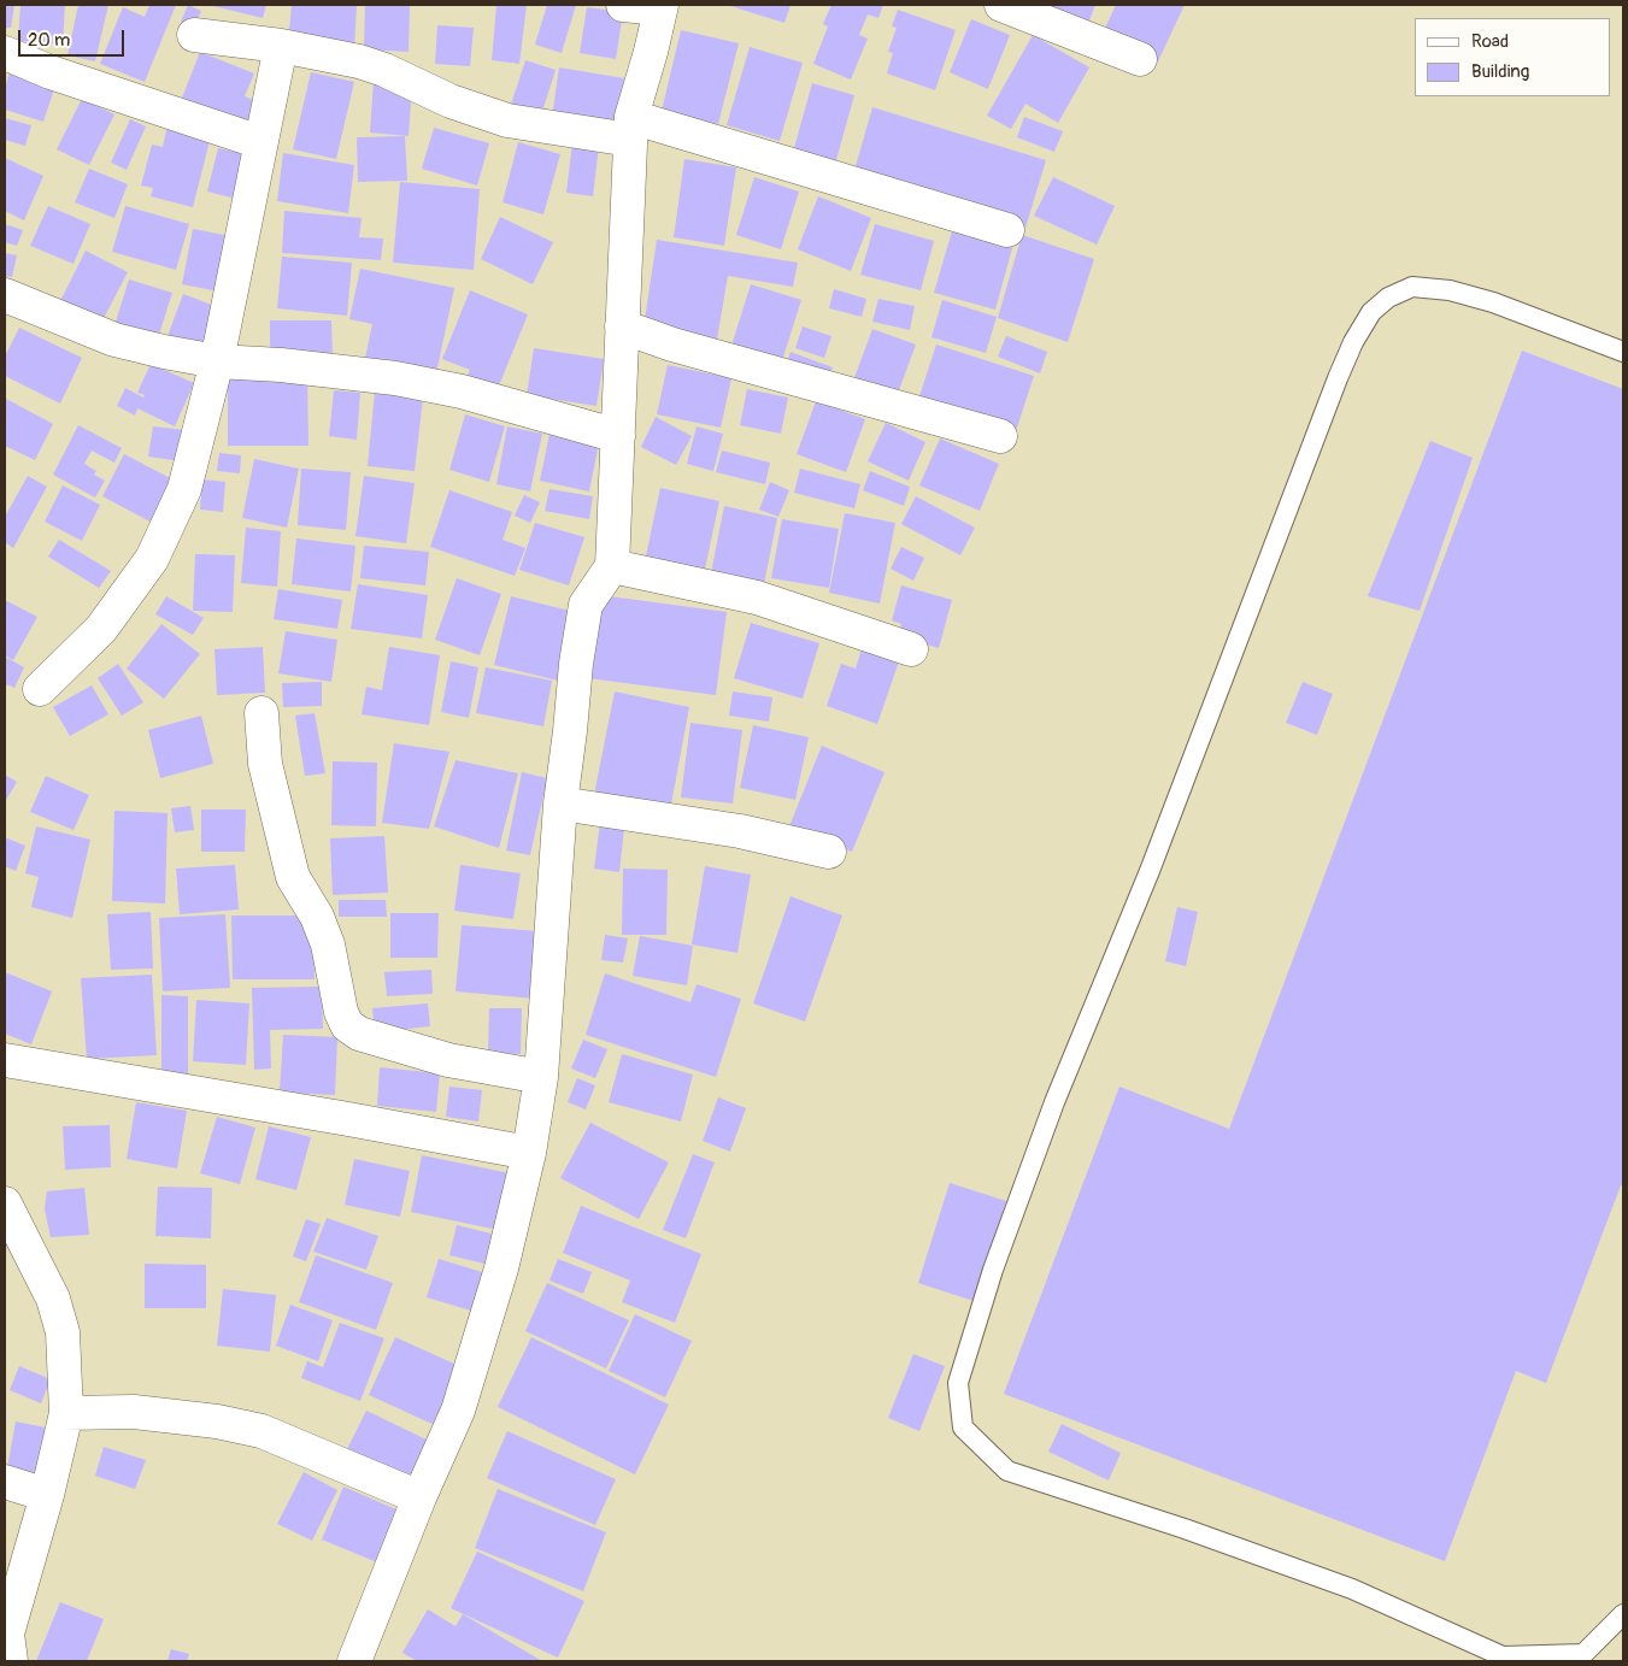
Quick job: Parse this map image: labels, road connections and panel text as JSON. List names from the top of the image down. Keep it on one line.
{"legend":["Road","Building"],"scale_bar":"20 m"}
